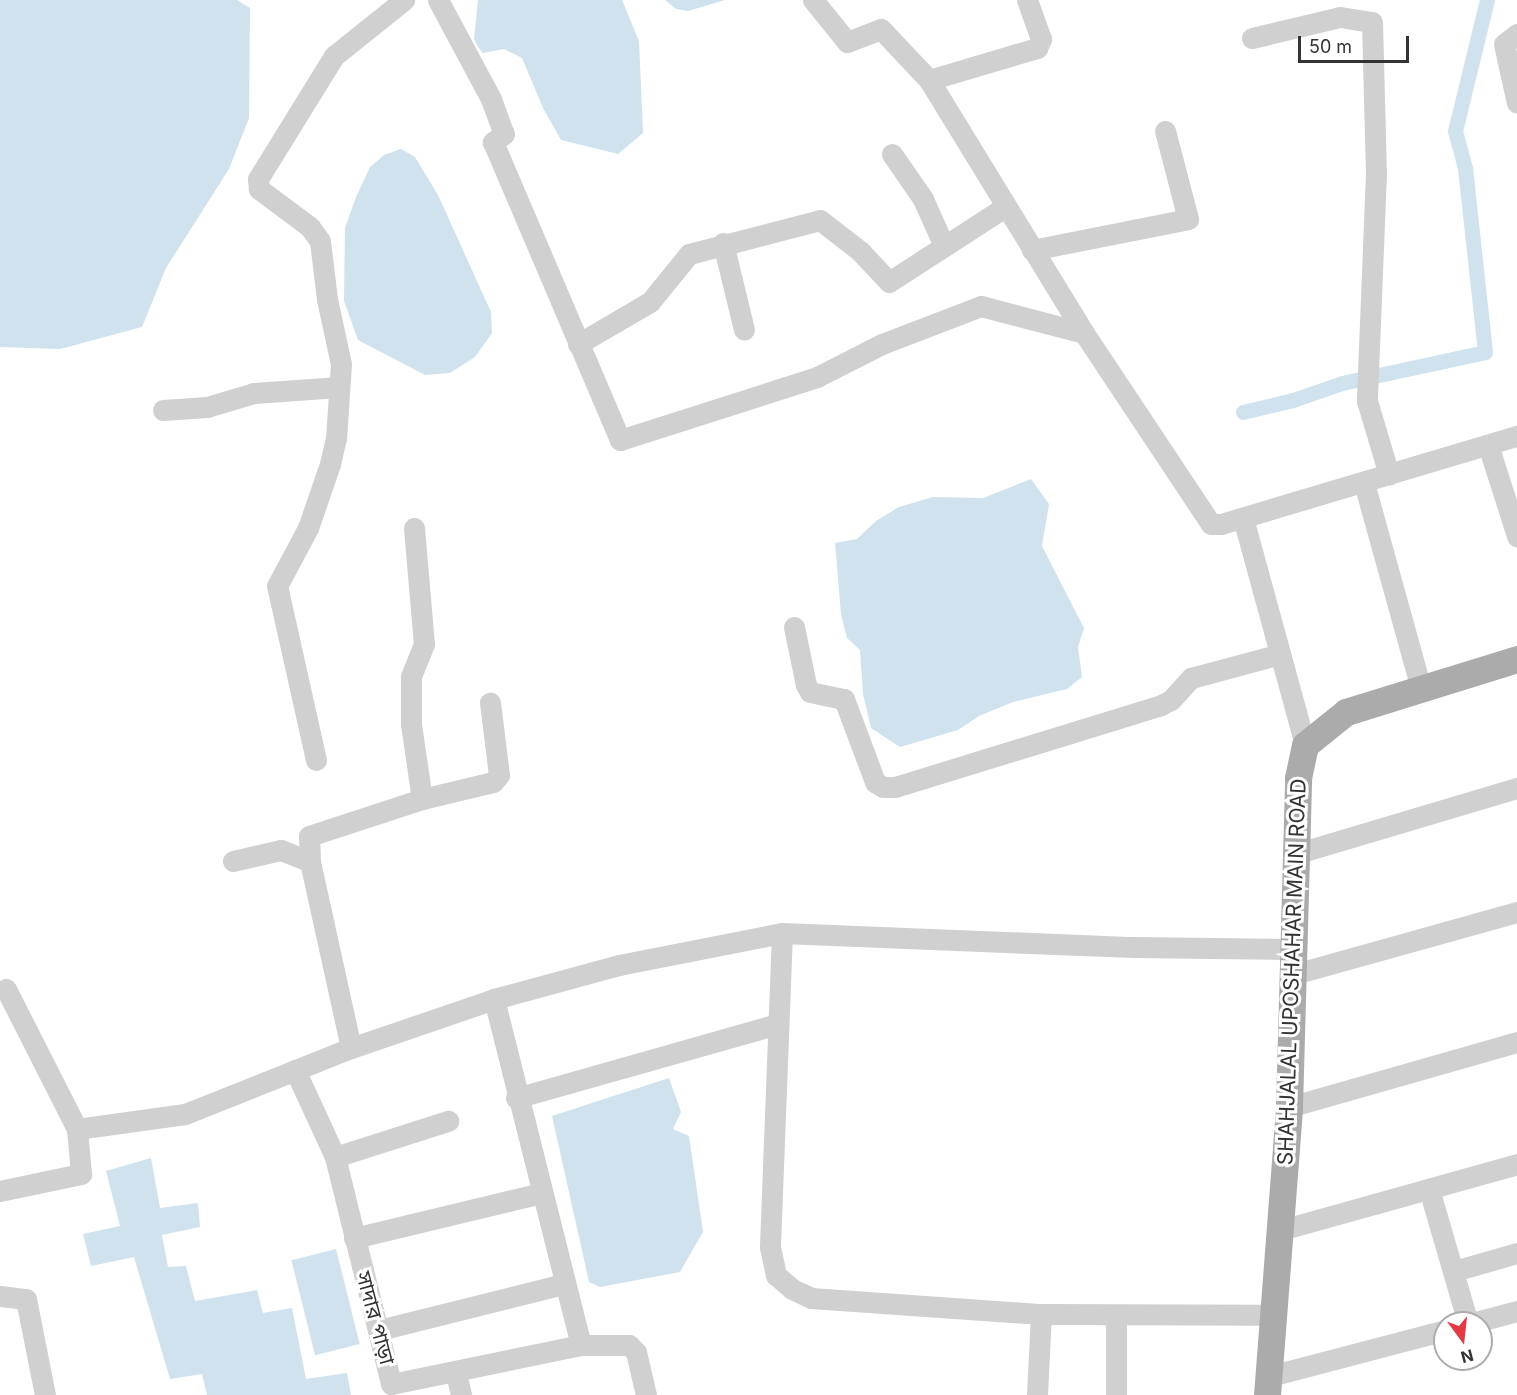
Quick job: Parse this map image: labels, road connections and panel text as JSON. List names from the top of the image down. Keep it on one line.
{"streets":{"main road":["SHAHJALAL UPOSHAHAR MAIN ROAD"],"street":["সাদার পাড়া"]},"scale_bar":"50 m","north":"bottom"}
